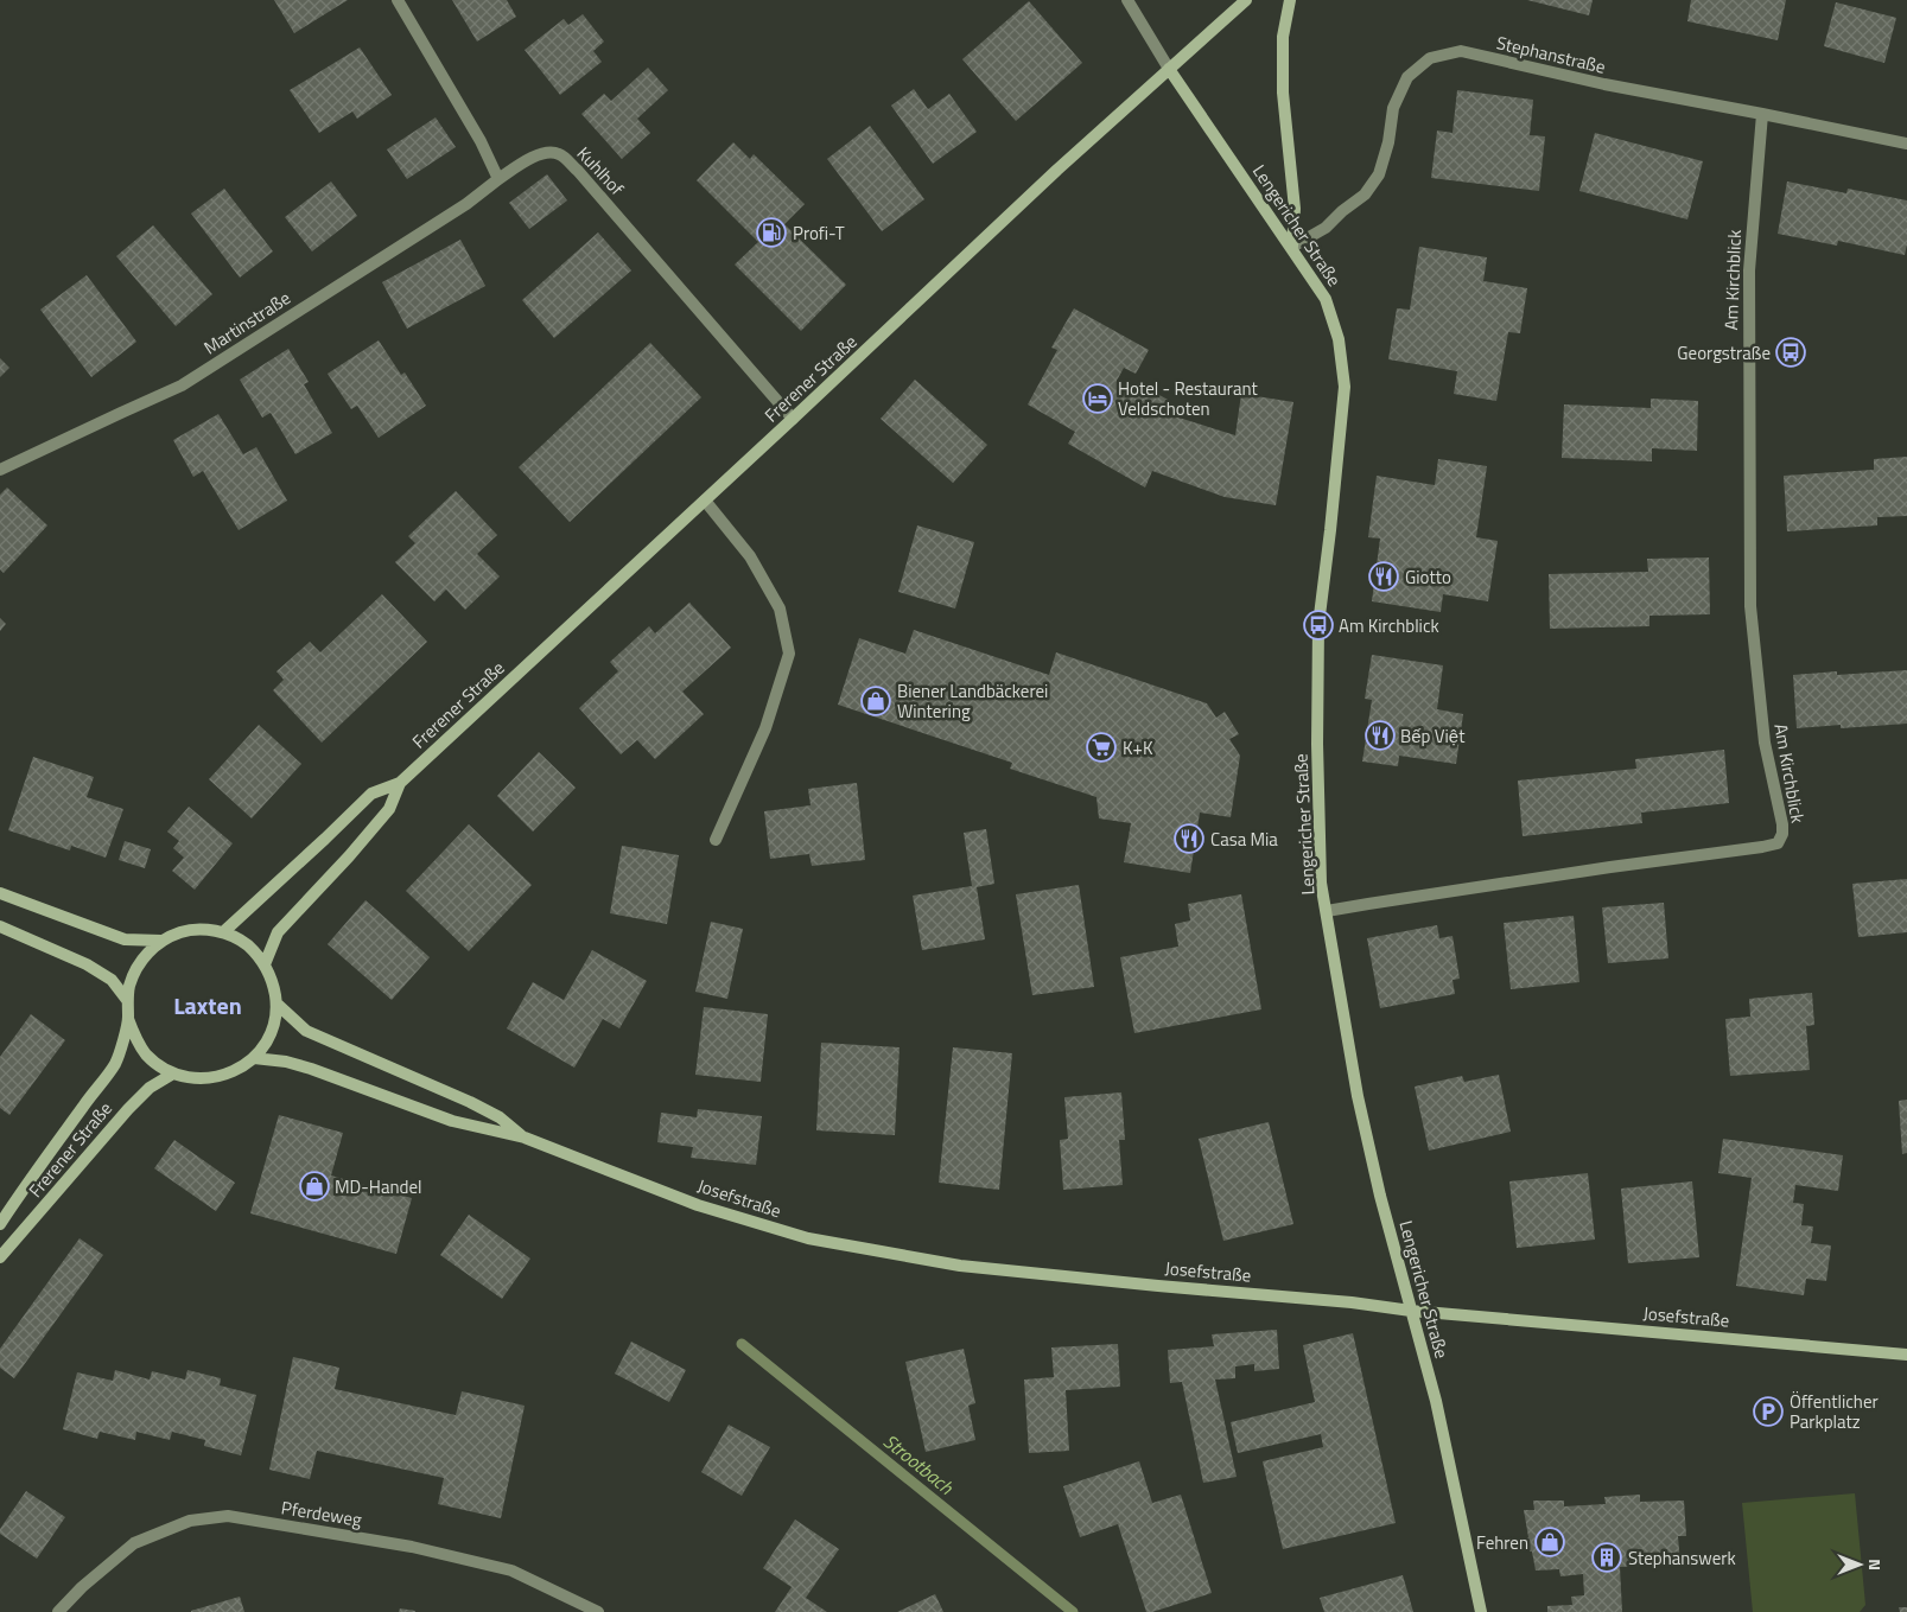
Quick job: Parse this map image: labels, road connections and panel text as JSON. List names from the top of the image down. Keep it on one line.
{"streets":{"main road":["Lengericher Straße","Frerener Straße","Josefstraße"],"street":["Stephanstraße","Kuhlhof","Am Kirchblick","Martinstraße","Pferdeweg"]},"crossings":[["Stephanstraße","Lengericher Straße"],["Stephanstraße","Am Kirchblick"],["Kuhlhof","Martinstraße"],["Kuhlhof","Frerener Straße"],["Lengericher Straße","Am Kirchblick"],["Lengericher Straße","Frerener Straße"],["Lengericher Straße","Josefstraße"],["Frerener Straße","Josefstraße"]],"districts":["Laxten"],"water":["Strootbach"],"places":{"fuel station":["Profi-T"],"bus stop":["Georgstraße","Am Kirchblick"],"hotel":["Hotel - Restaurant Veldschoten"],"restaurant":["Giotto","Bếp Việt","Casa Mia"],"shop":["Biener Landbäckerei Wintering","MD-Handel","Fehren"],"supermarket":["K+K"],"parking":["Öffentlicher Parkplatz"],"building":["Stephanswerk"]},"north":"right"}
